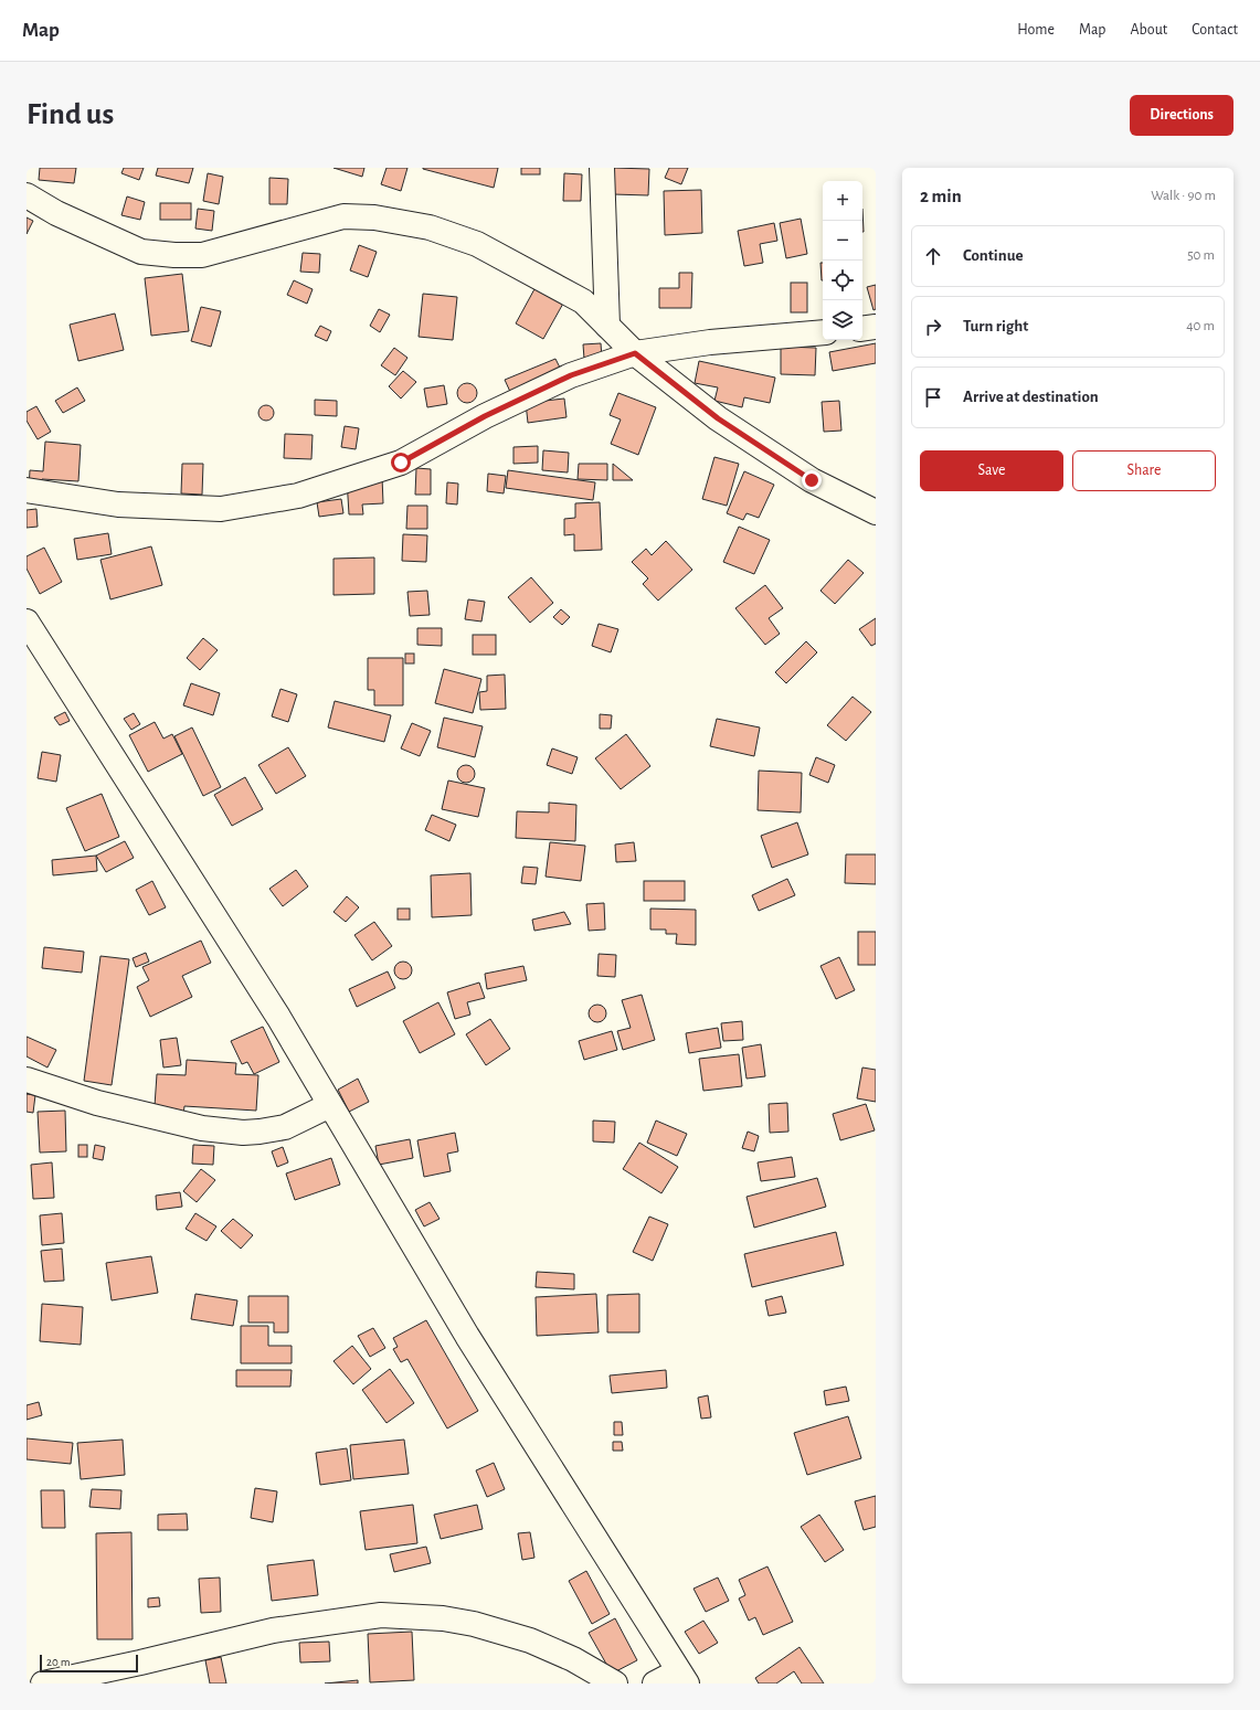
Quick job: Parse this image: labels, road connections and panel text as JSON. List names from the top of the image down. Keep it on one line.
{"scale_bar":"20 m","page":{"header":"Map","nav":["Home","Map","About","Contact"],"buttons":["Directions",["Save","Share"]],"title":"Find us","heading":["2 min","Walk · 90 m"],"map_buttons":["+","−"],"list":[["Continue","50 m"],["Turn right","40 m"],"Arrive at destination"],"scale":"20 m"}}
